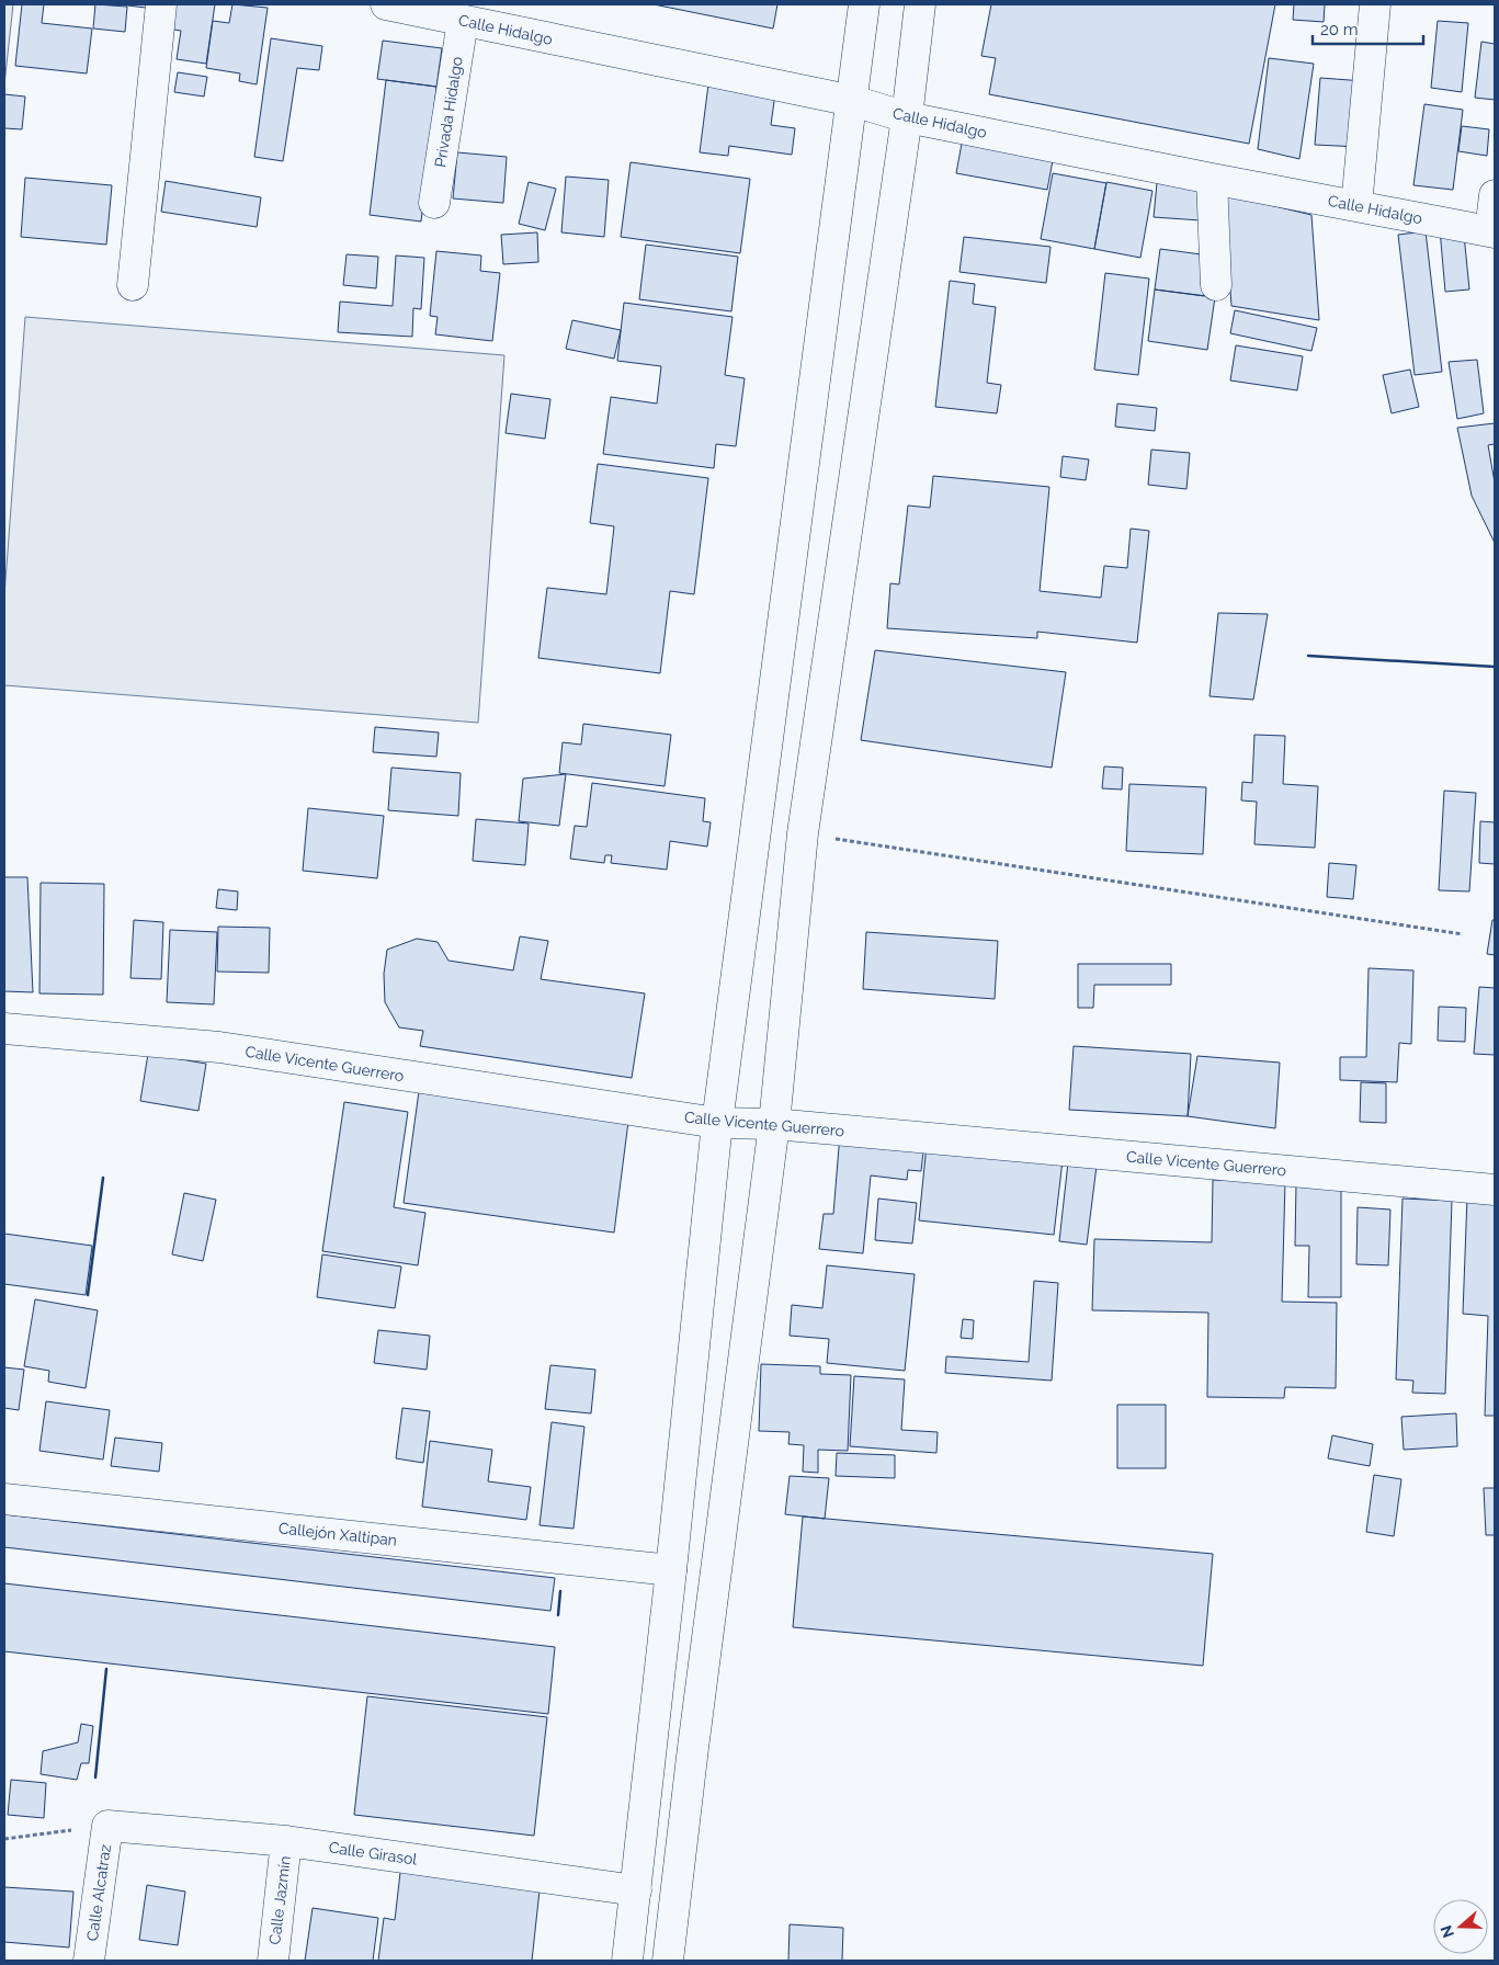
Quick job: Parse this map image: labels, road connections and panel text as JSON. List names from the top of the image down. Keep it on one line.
{"streets":{"street":["Calle Hidalgo","Privada Hidalgo","Calle Vicente Guerrero","Callejón Xaltipan","Calle Girasol","Calle Alcatraz","Calle Jazmín"]},"crossings":[["Calle Hidalgo","Privada Hidalgo"],["Calle Girasol","Calle Alcatraz"],["Calle Girasol","Calle Jazmín"]],"scale_bar":"20 m","north":"left"}
